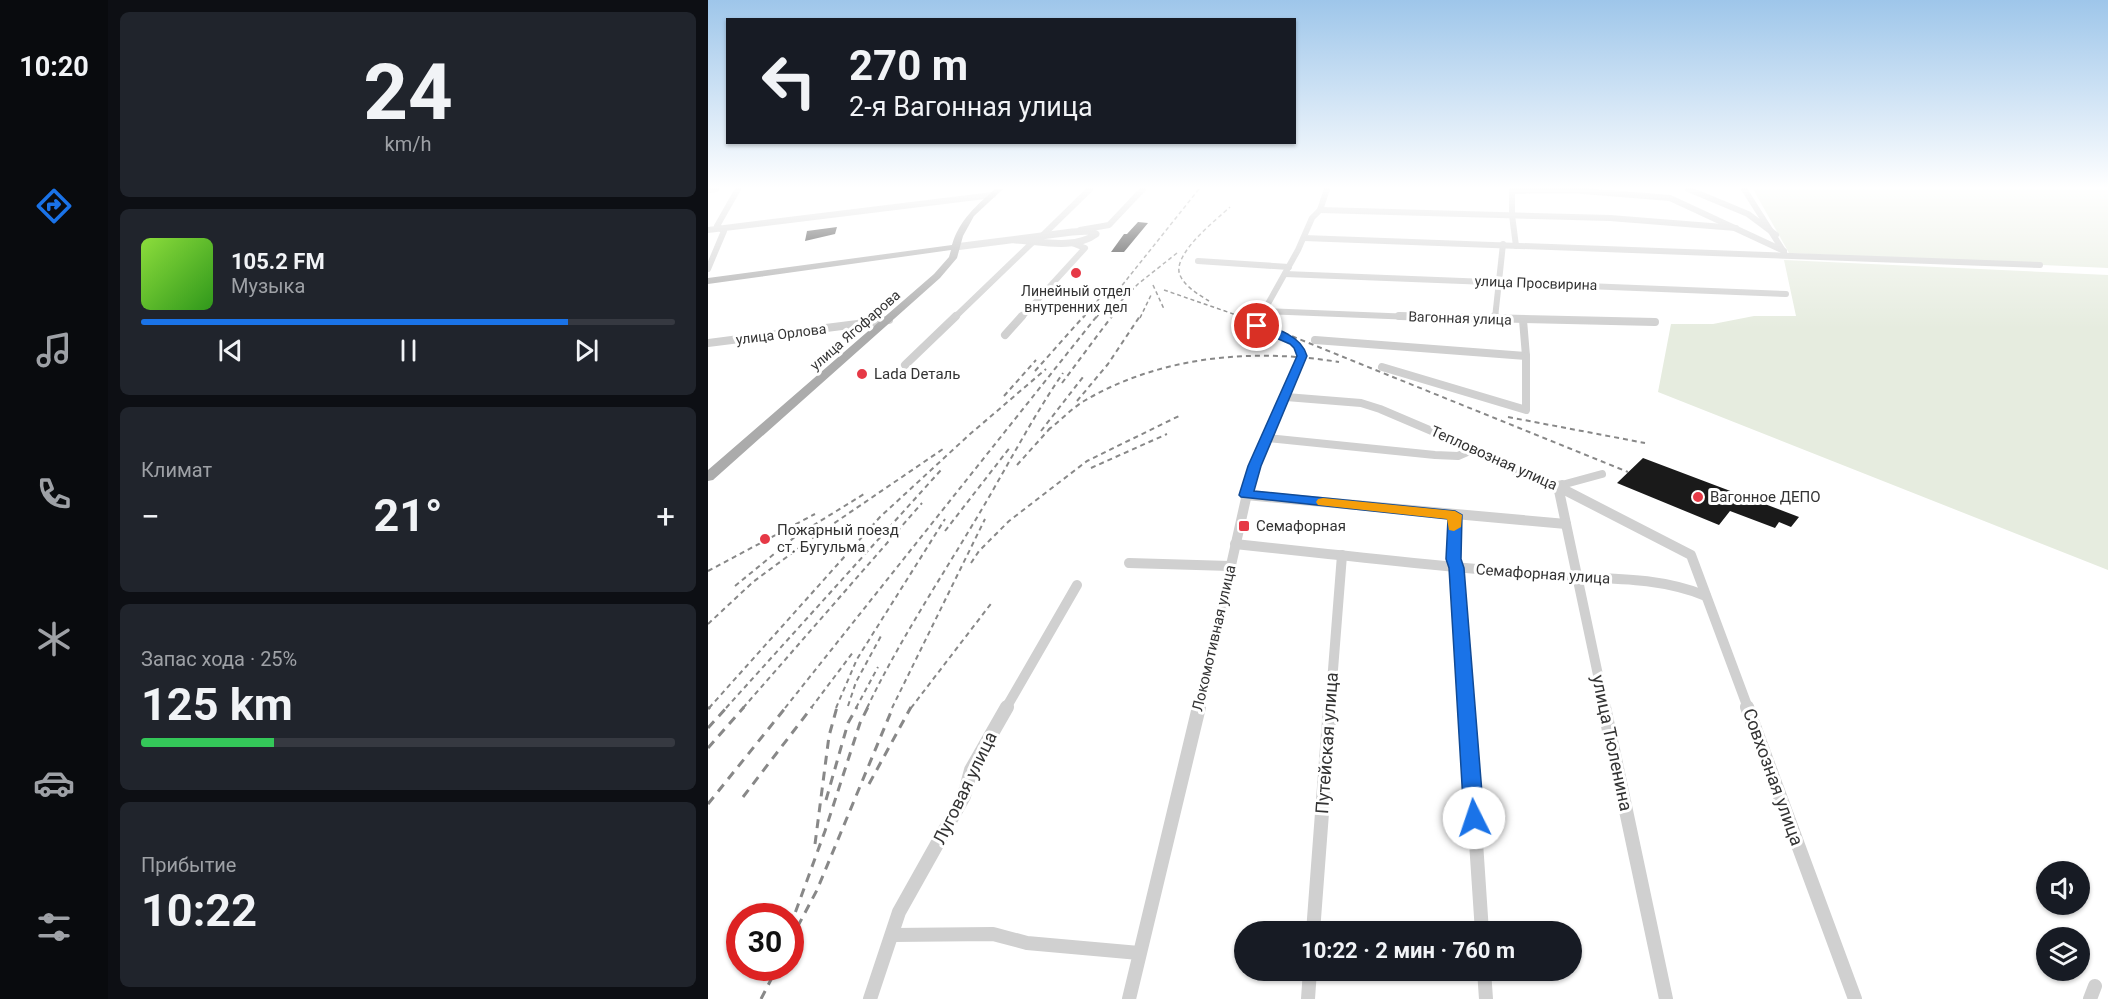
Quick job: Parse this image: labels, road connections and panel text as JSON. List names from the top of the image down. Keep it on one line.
{"streets":{"main road":["улица Ягофарова"],"street":["улица Просвирина","Вагонная улица","улица Орлова","Тепловозная улица","Семафорная улица","Локомотивная улица","Путейская улица","улица Тюленина","Совхозная улица","Луговая улица"]},"crossings":[["Вагонная улица","Локомотивная улица"],["улица Ягофарова","улица Орлова"],["Тепловозная улица","Локомотивная улица"],["Тепловозная улица","улица Тюленина"],["Тепловозная улица","Совхозная улица"],["Семафорная улица","Локомотивная улица"],["Семафорная улица","Путейская улица"],["Семафорная улица","улица Тюленина"],["Семафорная улица","Совхозная улица"]],"places":{"other":["Линейный отдел внутренних дел","Lada Dеталь","Вагонное ДЕПО","Пожарный поезд ст. Бугульма"],"transit":["Семафорная"]},"page":{"tabs":"10:20","tile":[["24","km/h"],"Климат",["Запас хода · 25%","125 km"],["Прибытие","10:22"]],"turn":["270 m","2-я Вагонная улица"],"song":["105.2 FM","Музыка"],"heat":["−","21°","+"],"limit":"30","trip":"10:22 · 2 мин · 760 m"}}
